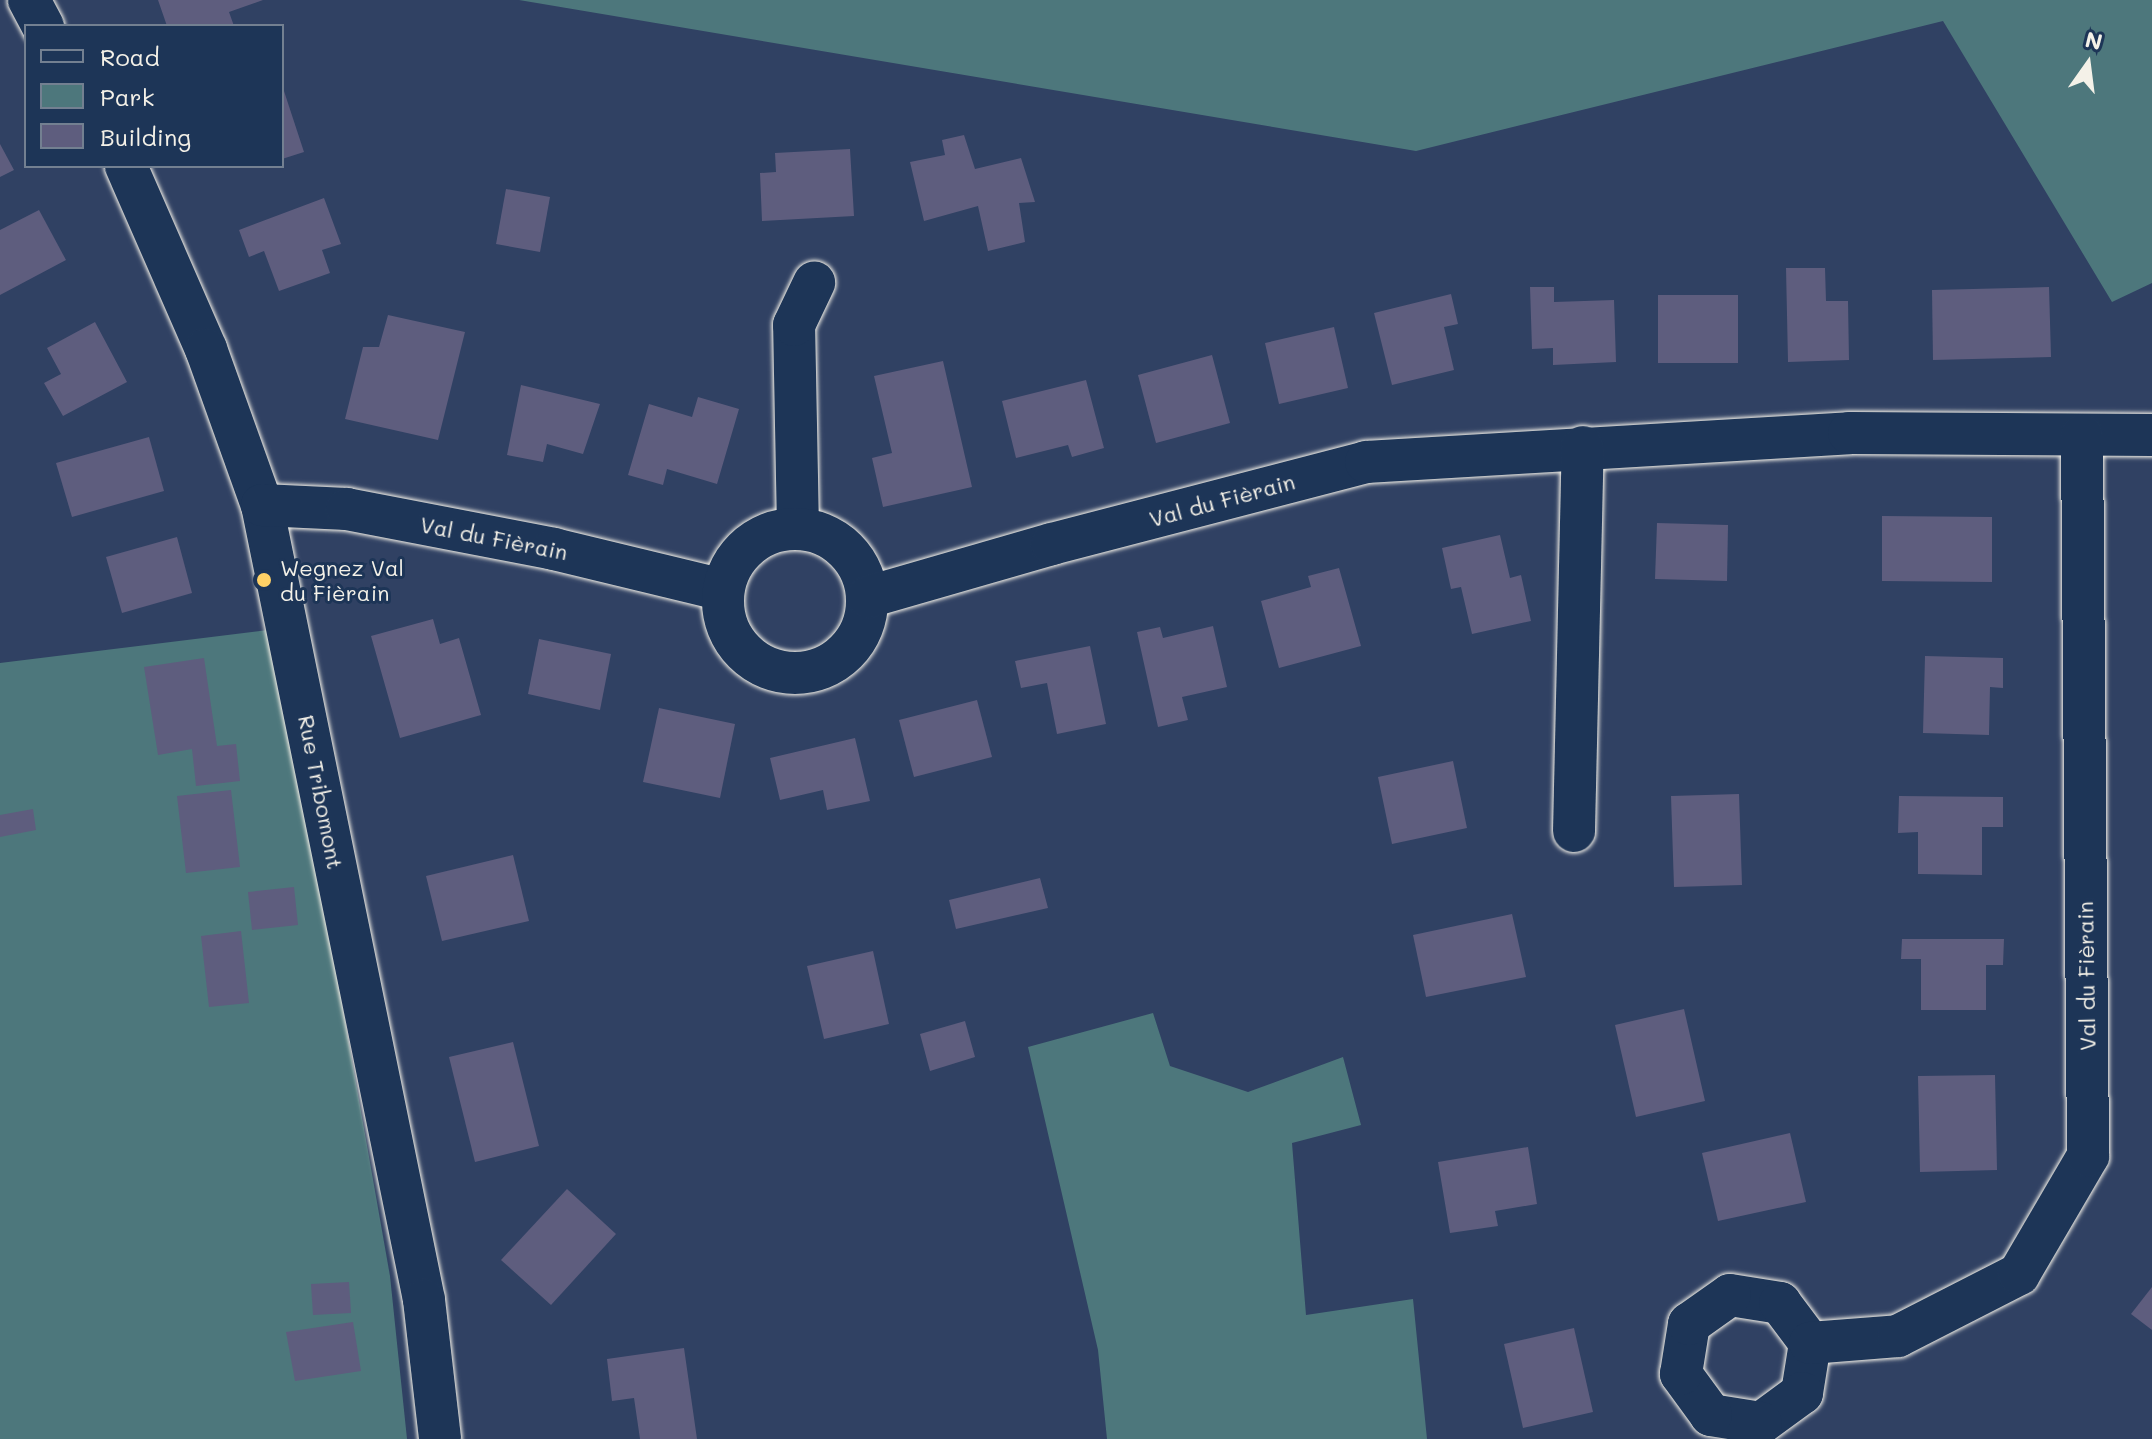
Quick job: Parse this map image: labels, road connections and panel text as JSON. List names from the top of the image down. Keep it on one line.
{"streets":{"street":["Val du Fièrain","Rue Tribomont"]},"crossings":[["Val du Fièrain","Rue Tribomont"]],"places":["Wegnez Val du Fièrain"],"legend":["Road","Park","Building"],"north":"top"}
